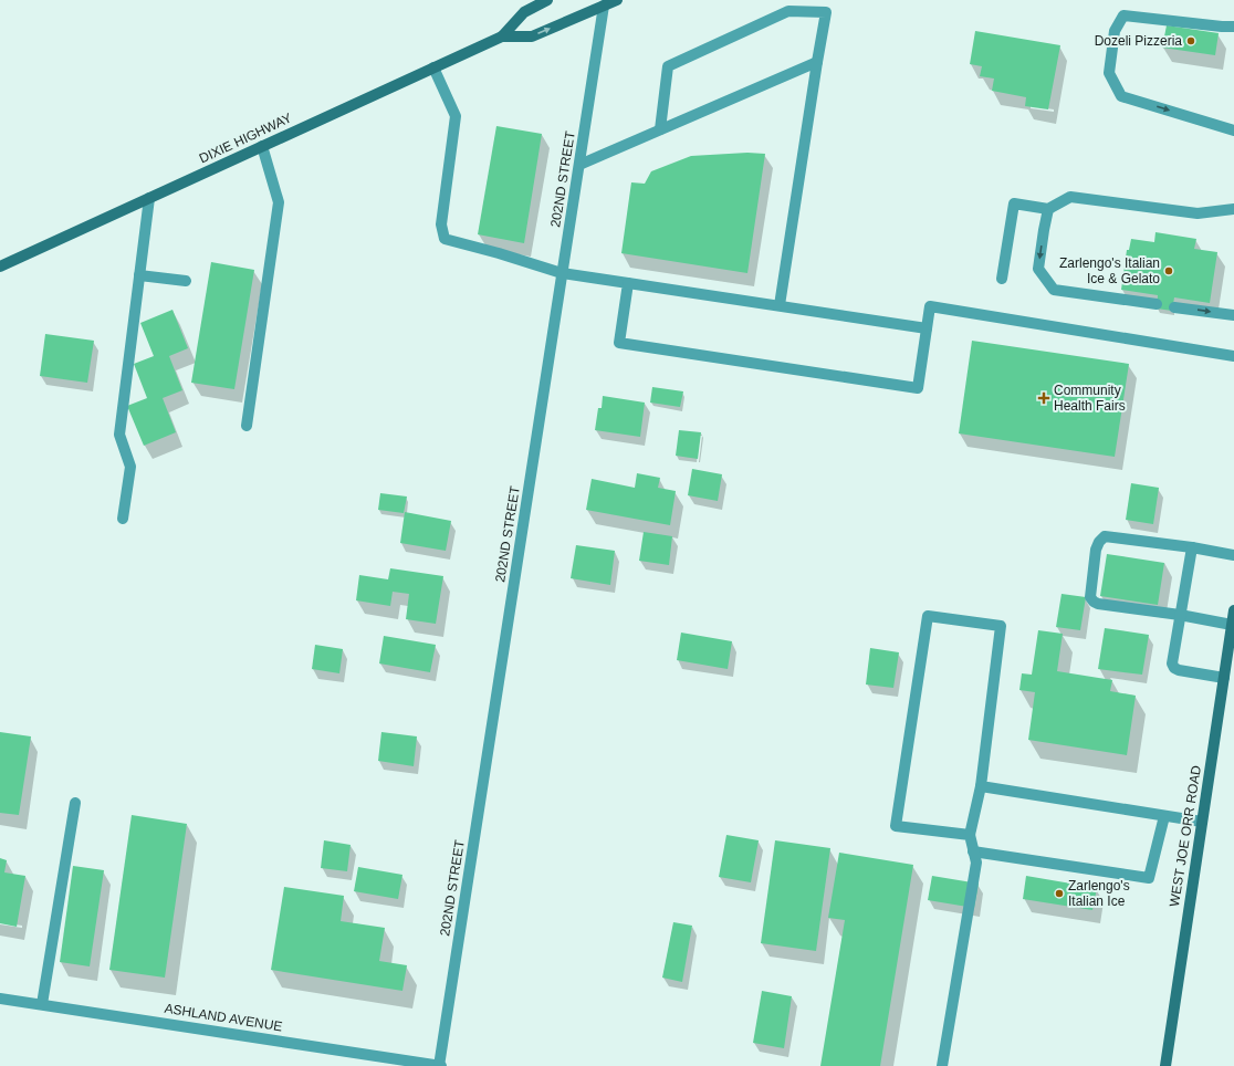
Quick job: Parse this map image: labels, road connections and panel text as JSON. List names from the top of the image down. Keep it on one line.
{"streets":{"main road":["DIXIE HIGHWAY","WEST JOE ORR ROAD"],"street":["202ND STREET","ASHLAND AVENUE"]},"crossings":[["DIXIE HIGHWAY","202ND STREET"],["202ND STREET","ASHLAND AVENUE"]],"places":{"other":["Dozeli Pizzeria","Zarlengo's Italian Ice & Gelato","Zarlengo's Italian Ice"],"health":["Community Health Fairs"]}}
